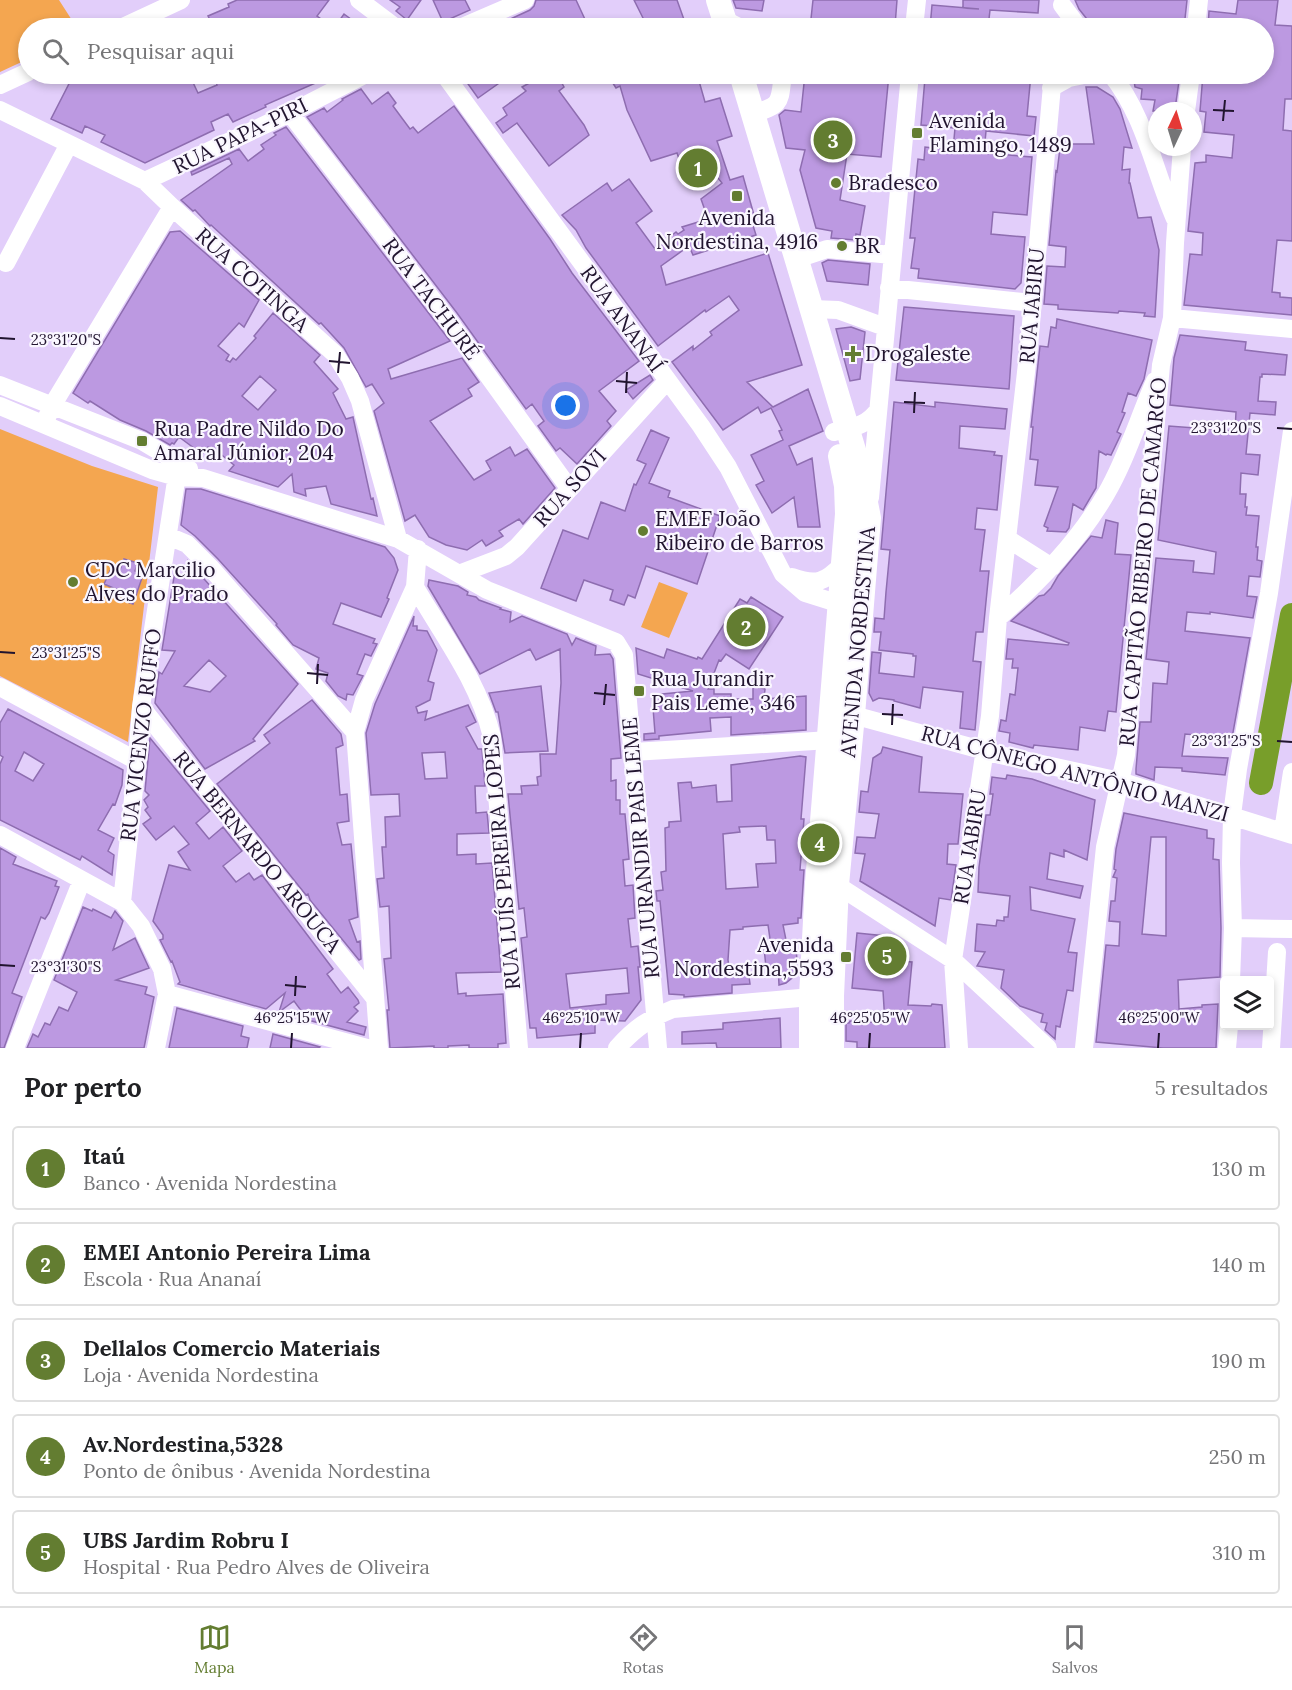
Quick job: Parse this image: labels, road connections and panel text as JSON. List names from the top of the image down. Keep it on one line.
{"streets":{"main road":["AVENIDA NORDESTINA"],"street":["RUA PAPA-PIRI","RUA COTINGA","RUA TACHURÉ","RUA JABIRU","RUA ANANAÍ","RUA SOVI","RUA CAPITÃO RIBEIRO DE CAMARGO","RUA VICENZO RUFFO","RUA CÔNEGO ANTÔNIO MANZI","RUA JURANDIR PAIS LEME","RUA BERNARDO AROUCA","RUA LUÍS PEREIRA LOPES"]},"crossings":[["RUA PAPA-PIRI","RUA COTINGA"],["RUA PAPA-PIRI","RUA TACHURÉ"],["RUA COTINGA","RUA JURANDIR PAIS LEME"],["RUA TACHURÉ","RUA SOVI"],["RUA JABIRU","RUA CÔNEGO ANTÔNIO MANZI"],["RUA ANANAÍ","RUA SOVI"],["RUA ANANAÍ","AVENIDA NORDESTINA"],["RUA SOVI","RUA JURANDIR PAIS LEME"],["RUA CAPITÃO RIBEIRO DE CAMARGO","RUA CÔNEGO ANTÔNIO MANZI"],["AVENIDA NORDESTINA","RUA CÔNEGO ANTÔNIO MANZI"],["RUA VICENZO RUFFO","RUA JURANDIR PAIS LEME"],["RUA VICENZO RUFFO","RUA BERNARDO AROUCA"]],"places":{"transit":["Avenida Flamingo, 1489","Avenida Nordestina, 4916","Rua Padre Nildo Do Amaral Júnior, 204","Rua Jurandir Pais Leme, 346","Avenida Nordestina,5593"],"other":["Bradesco","BR","EMEF João Ribeiro de Barros","CDC Marcilio Alves do Prado"],"health":["Drogaleste"]},"north":"top","page":{"search":"Pesquisar aqui","pins":["3","1","2","4","5"],"heading":["Por perto","5 resultados"],"list":[{"mark":"1","name":"Itaú","note":"Banco · Avenida Nordestina","value":"130 m"},{"mark":"2","name":"EMEI Antonio Pereira Lima","note":"Escola · Rua Ananaí","value":"140 m"},{"mark":"3","name":"Dellalos Comercio Materiais","note":"Loja · Avenida Nordestina","value":"190 m"},{"mark":"4","name":"Av.Nordestina,5328","note":"Ponto de ônibus · Avenida Nordestina","value":"250 m"},{"mark":"5","name":"UBS Jardim Robru I","note":"Hospital · Rua Pedro Alves de Oliveira","value":"310 m"}],"nav":["Mapa","Rotas","Salvos"]},"coordinates":["23°31'20\"S","23°31'25\"S","23°31'30\"S","46°25'15\"W","46°25'10\"W","46°25'05\"W","46°25'00\"W"]}
